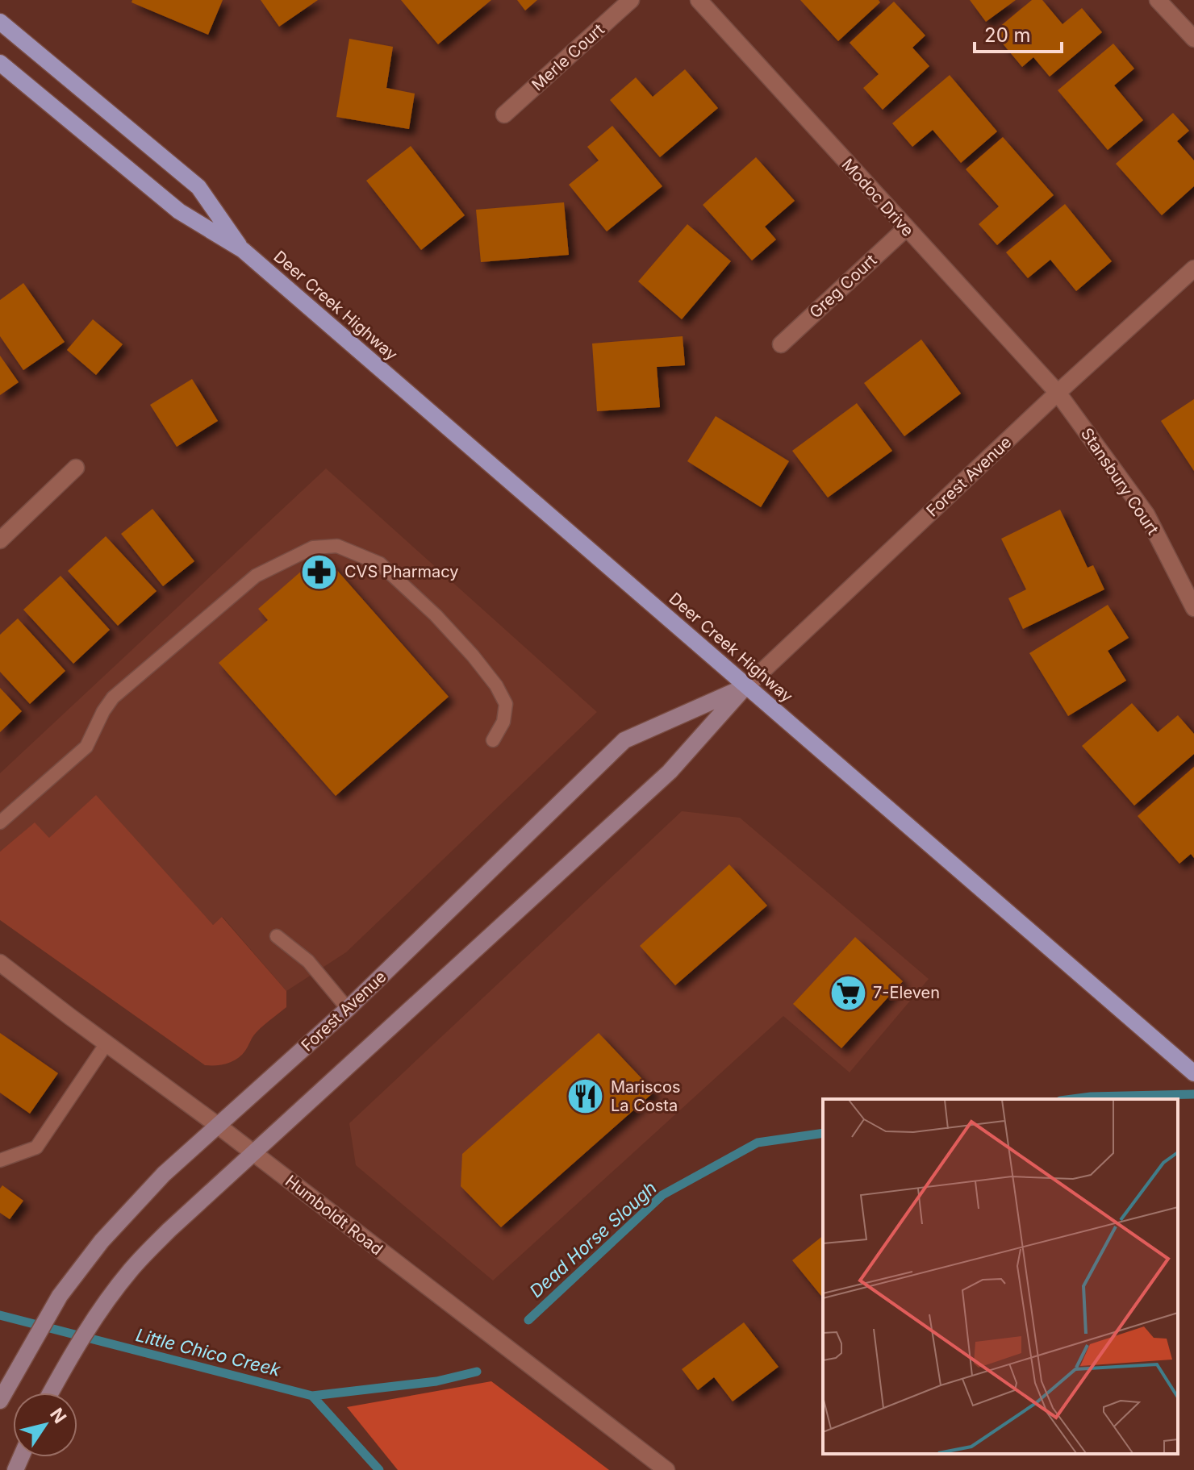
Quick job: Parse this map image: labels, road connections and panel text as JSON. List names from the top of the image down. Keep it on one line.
{"streets":{"main road":["Deer Creek Highway"],"street":["Merle Court","Modoc Drive","Greg Court","Forest Avenue","Stansbury Court","Humboldt Road"]},"crossings":[["Modoc Drive","Greg Court"],["Modoc Drive","Forest Avenue"],["Modoc Drive","Stansbury Court"],["Deer Creek Highway","Forest Avenue"],["Forest Avenue","Stansbury Court"],["Forest Avenue","Humboldt Road"]],"water":["Dead Horse Slough","Little Chico Creek"],"places":{"pharmacy":["CVS Pharmacy"],"supermarket":["7-Eleven"],"restaurant":["Mariscos La Costa"]},"scale_bar":"20 m","north":"top right"}
